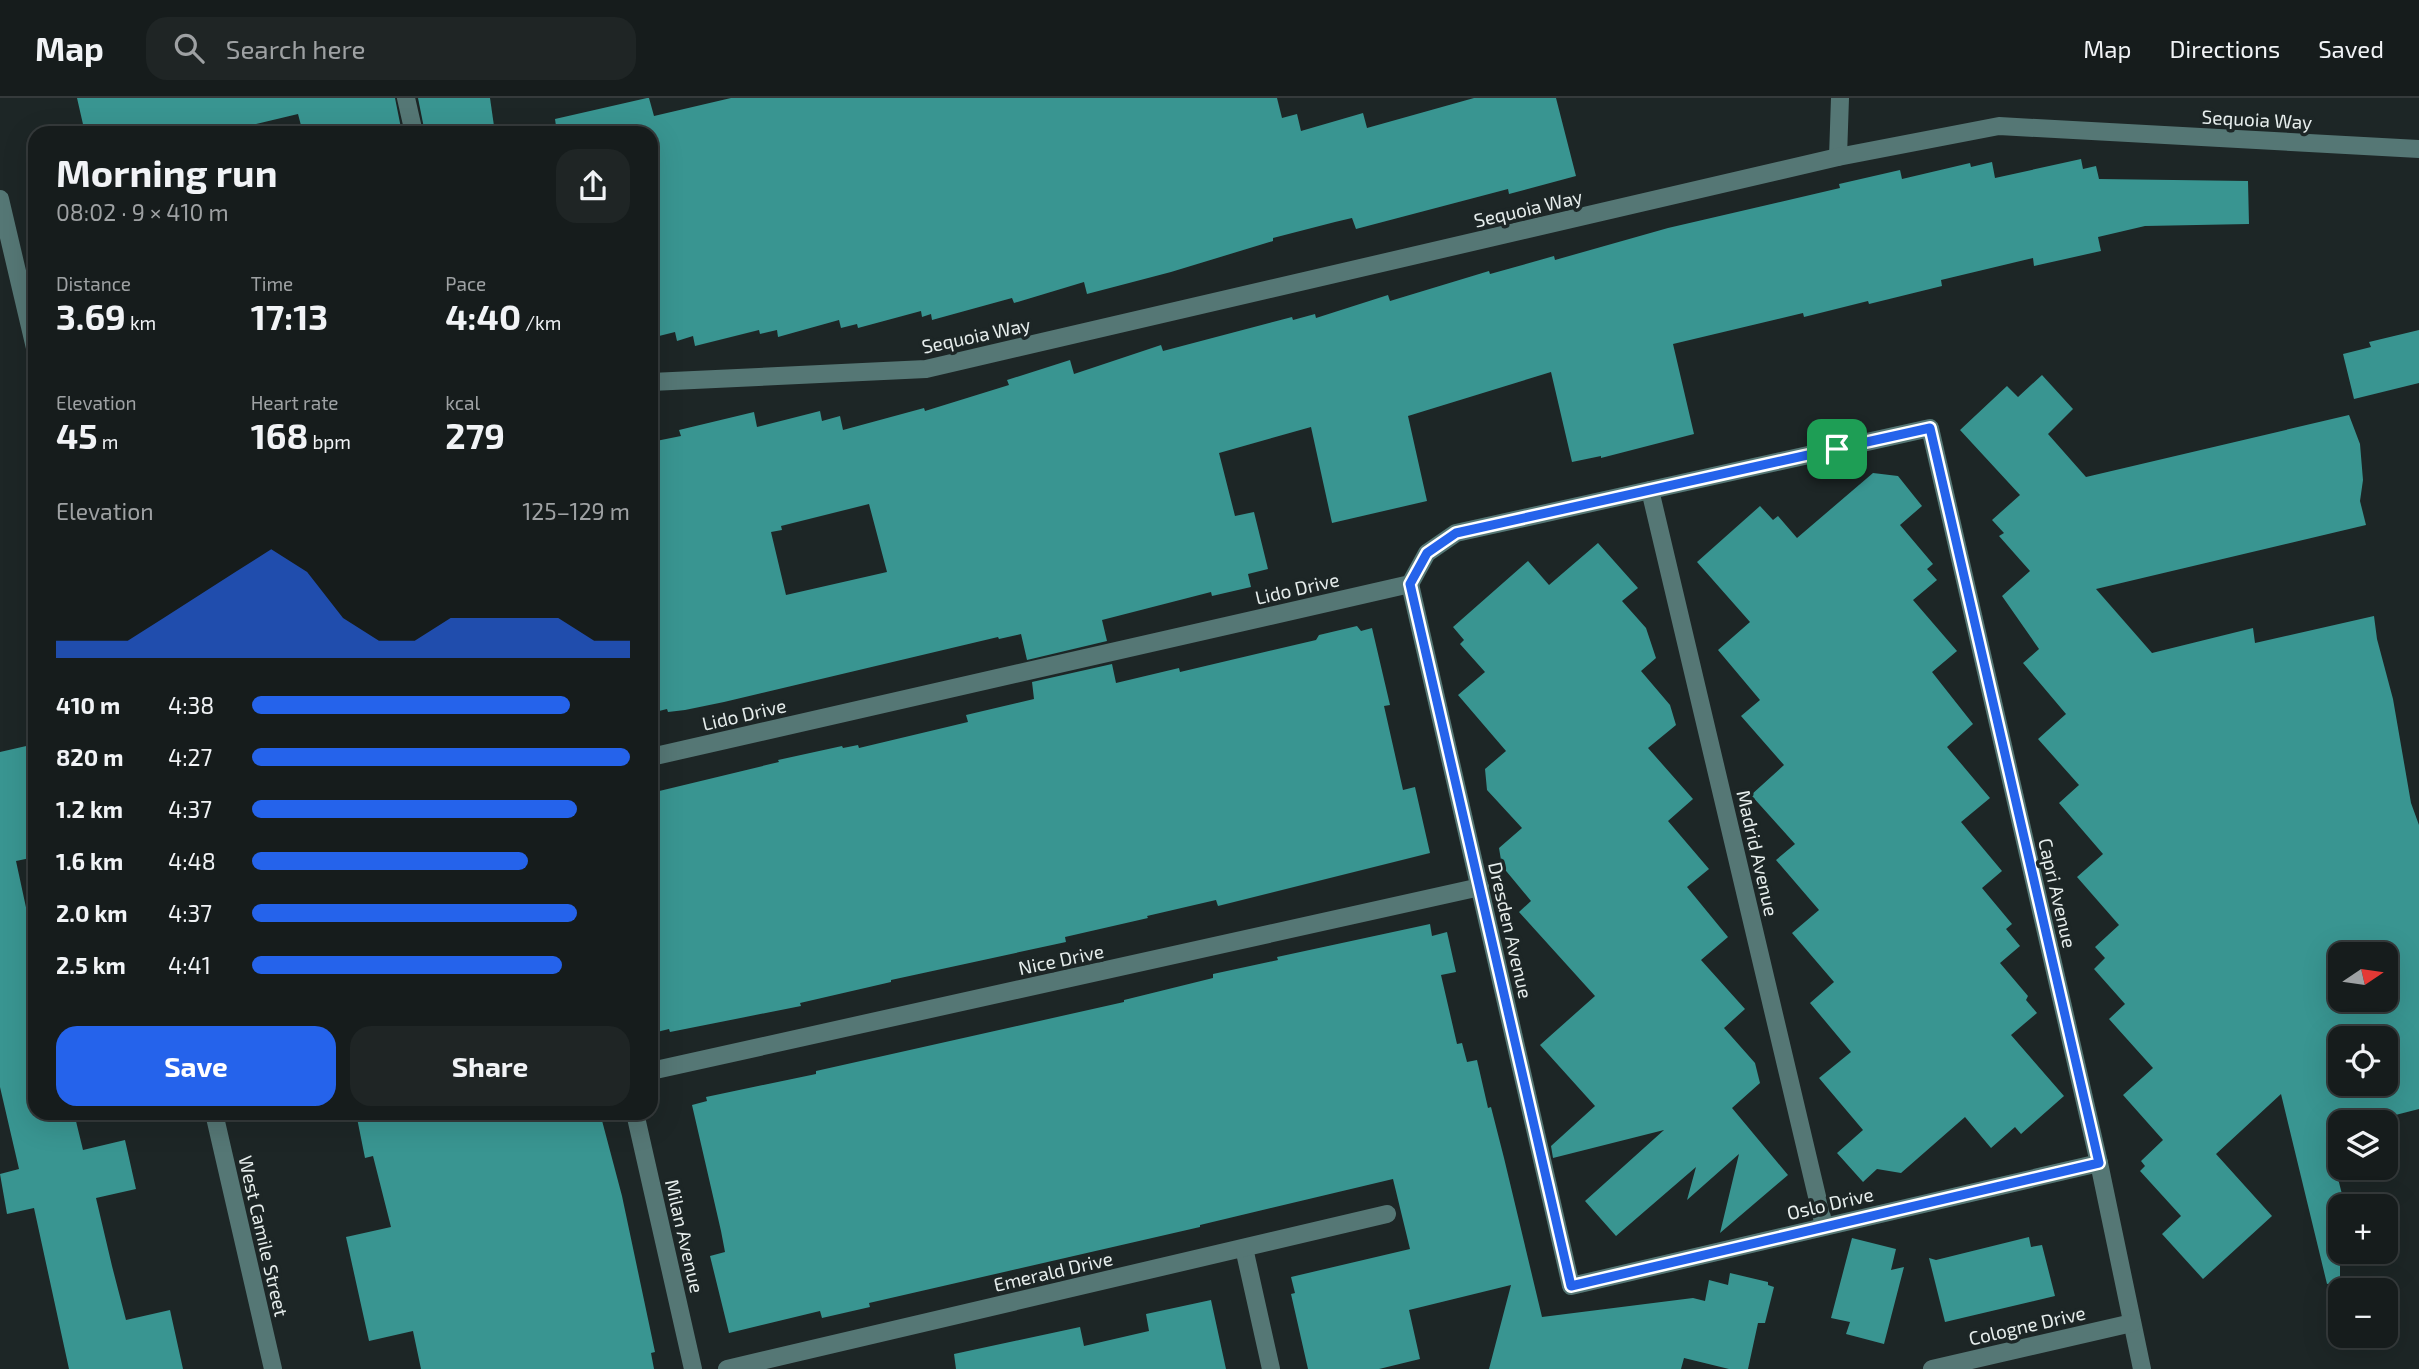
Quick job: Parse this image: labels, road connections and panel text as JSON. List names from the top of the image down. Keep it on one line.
{"streets":{"street":["Sequoia Way","Lido Drive","Madrid Avenue","Capri Avenue","Dresden Avenue","Nice Drive","Oslo Drive","West Camile Street","Milan Avenue","Emerald Drive","Cologne Drive"]},"crossings":[["Lido Drive","Dresden Avenue"],["Madrid Avenue","Capri Avenue"],["Madrid Avenue","Oslo Drive"],["Capri Avenue","Oslo Drive"],["Capri Avenue","Cologne Drive"],["Dresden Avenue","Nice Drive"],["Dresden Avenue","Oslo Drive"]],"north":"right","page":{"header":"Map","search":"Search here","nav":["Map","Directions","Saved"],"heading":["Morning run","08:02 · 9 × 410 m"],"stats":[["Distance","3.69 km"],["Time","17:13"],["Pace","4:40 /km"],["Elevation","45 m"],["Heart rate","168 bpm"],["kcal","279"]],"chart":["Elevation","125–129 m"],"list":[{"name":"410 m","note":"4:38"},{"name":"820 m","note":"4:27"},{"name":"1.2 km","note":"4:37"},{"name":"1.6 km","note":"4:48"},{"name":"2.0 km","note":"4:37"},{"name":"2.5 km","note":"4:41"}],"map_buttons":["+","−"],"buttons":["Save","Share"]}}
